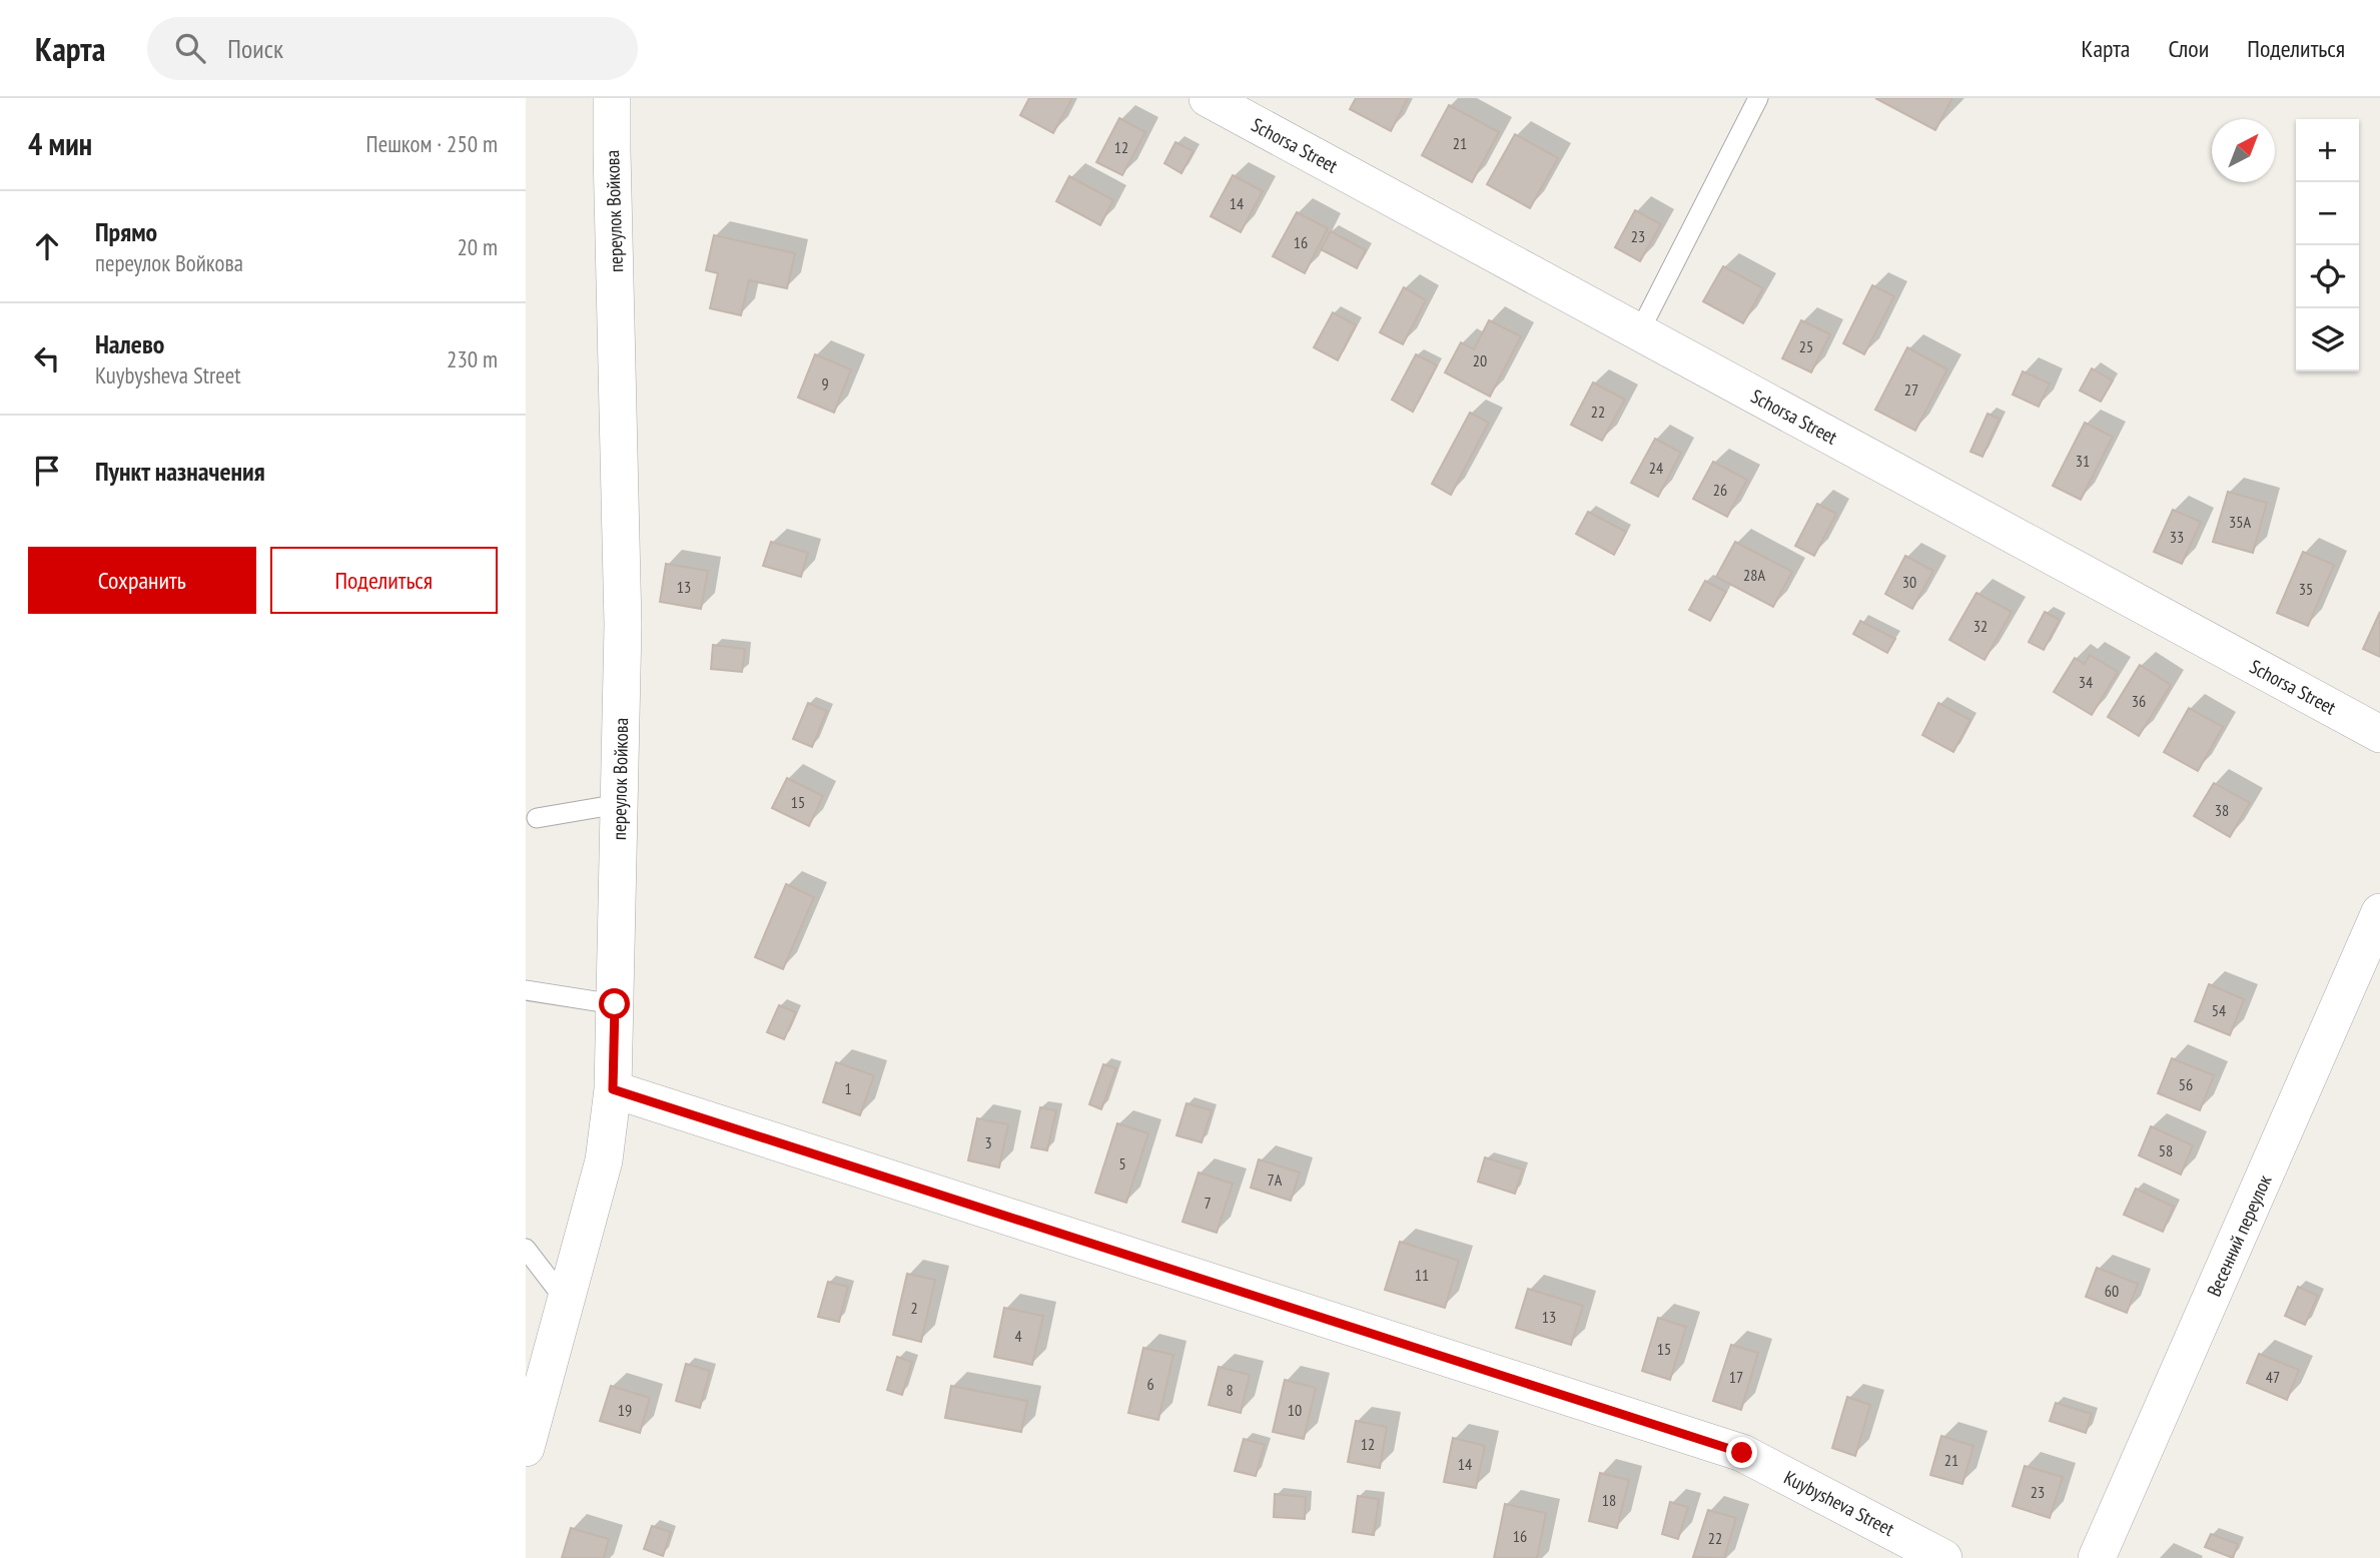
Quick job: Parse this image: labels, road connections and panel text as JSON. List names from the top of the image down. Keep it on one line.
{"streets":{"street":["Schorsa Street","переулок Войкова","Весенний переулок","Kuybysheva Street"]},"crossings":[["переулок Войкова","Kuybysheva Street"]],"house_numbers":["21","12","14","23","16","25","20","9","27","22","31","24","26","35А","33","28А","30","13","35","32","34","36","15","38","54","56","1","3","58","5","7А","7","11","60","2","13","4","15","17","47","6","8","19","10","12","21","14","23","18","16","22"],"north":"top right","page":{"header":"Карта","search":"Поиск","nav":["Карта","Слои","Поделиться"],"heading":["4 мин","Пешком · 250 m"],"map_buttons":["+","−"],"list":[["Прямо","переулок Войкова","20 m"],["Налево","Kuybysheva Street","230 m"],"Пункт назначения"],"buttons":["Сохранить","Поделиться"]}}
